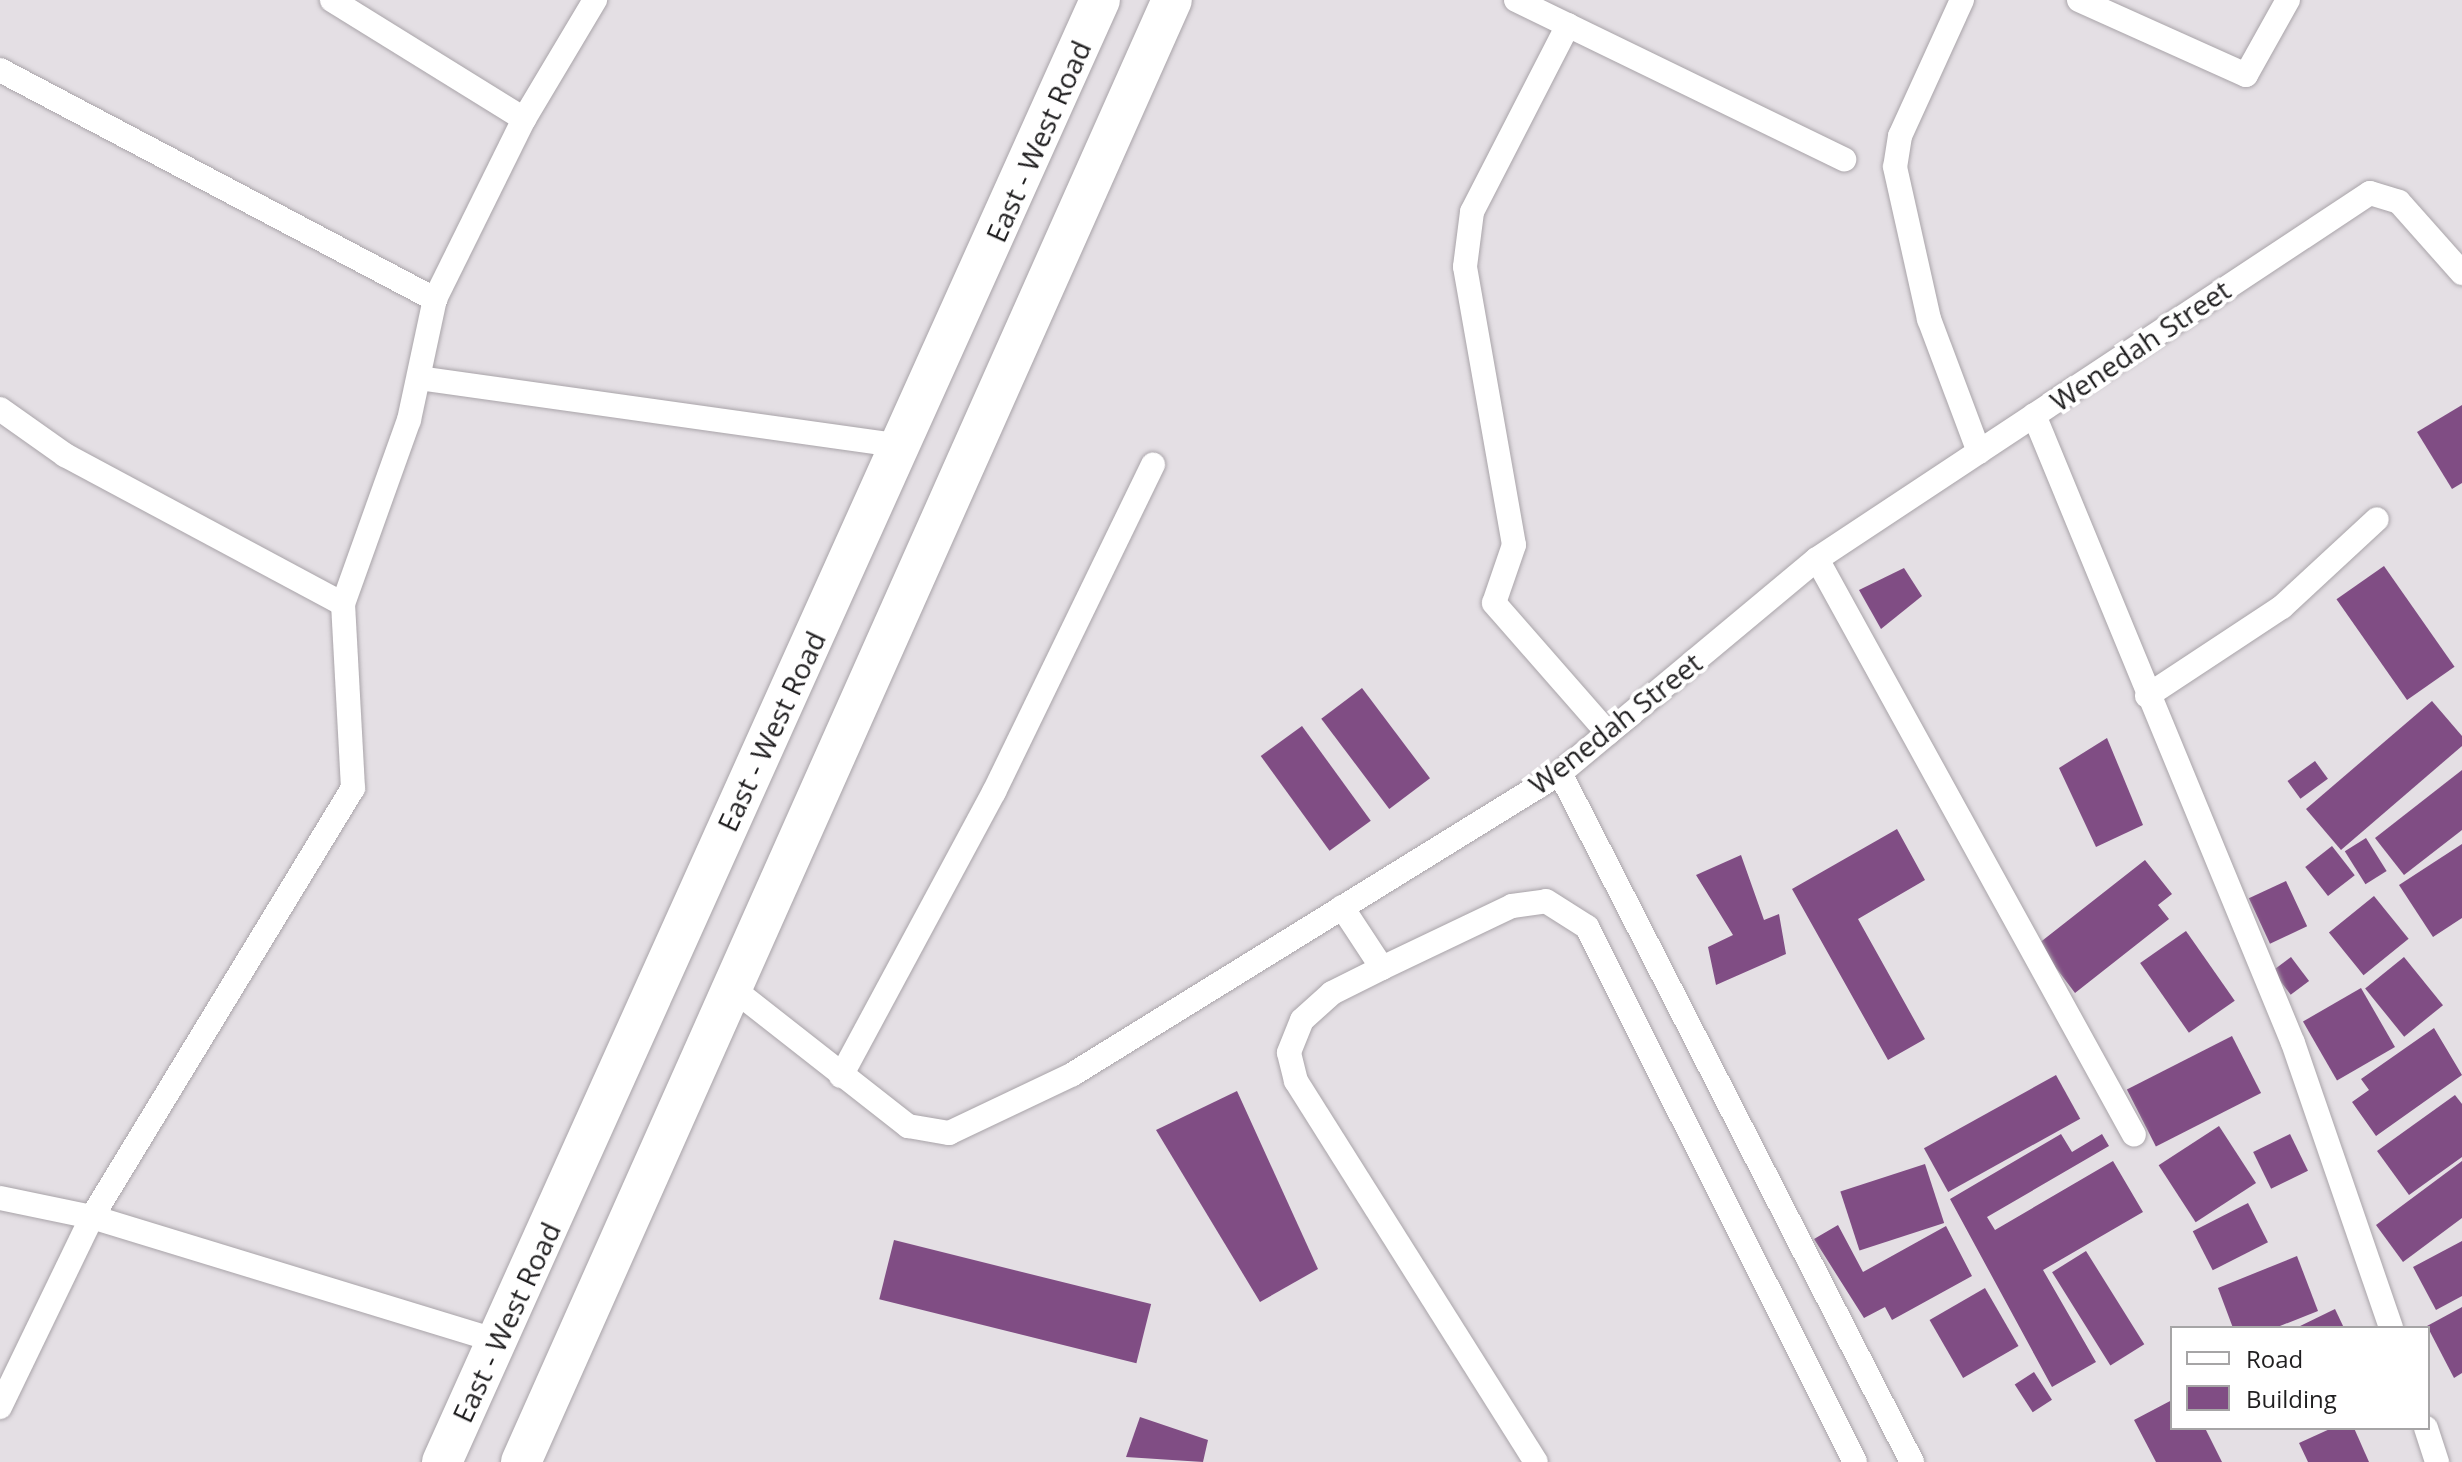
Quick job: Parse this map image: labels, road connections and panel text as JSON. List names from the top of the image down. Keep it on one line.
{"streets":{"main road":["East - West Road"],"street":["Wenedah Street"]},"legend":["Road","Building"]}
